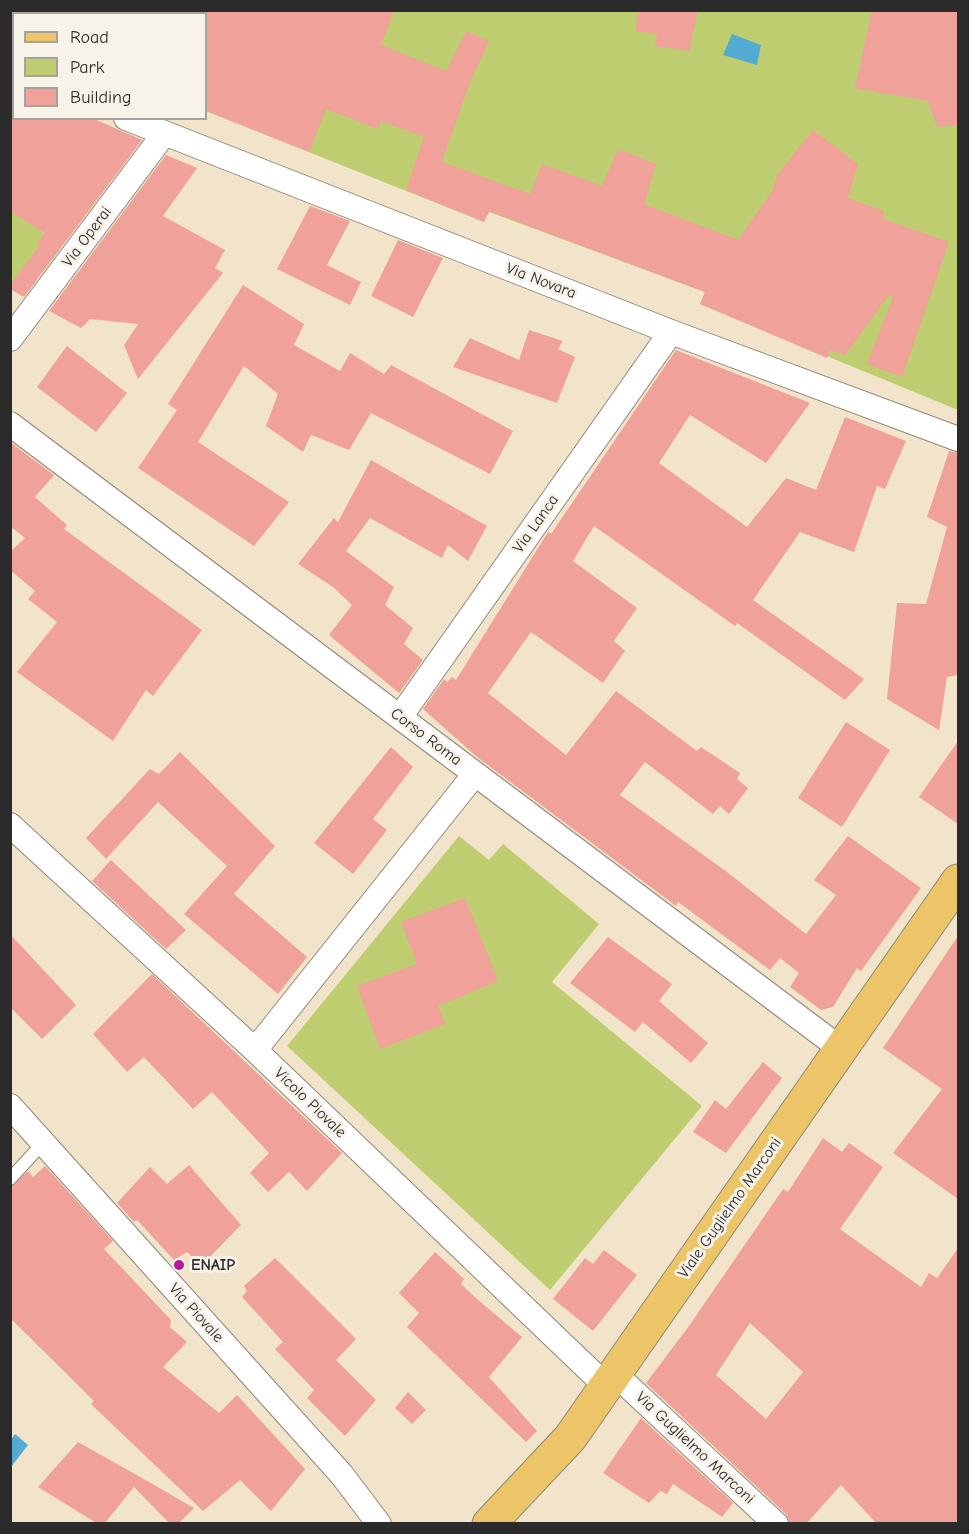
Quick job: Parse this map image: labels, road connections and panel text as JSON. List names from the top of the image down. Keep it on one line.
{"streets":{"main road":["Viale Guglielmo Marconi"],"street":["Via Operai","Via Novara","Via Lanca","Corso Roma","Vicolo Piovale","Via Piovale","Via Guglielmo Marconi"]},"crossings":[["Via Operai","Via Novara"],["Via Novara","Via Lanca"],["Via Lanca","Corso Roma"],["Corso Roma","Viale Guglielmo Marconi"],["Vicolo Piovale","Viale Guglielmo Marconi"],["Vicolo Piovale","Via Guglielmo Marconi"],["Viale Guglielmo Marconi","Via Guglielmo Marconi"]],"places":["ENAIP"],"legend":["Road","Park","Building"]}
